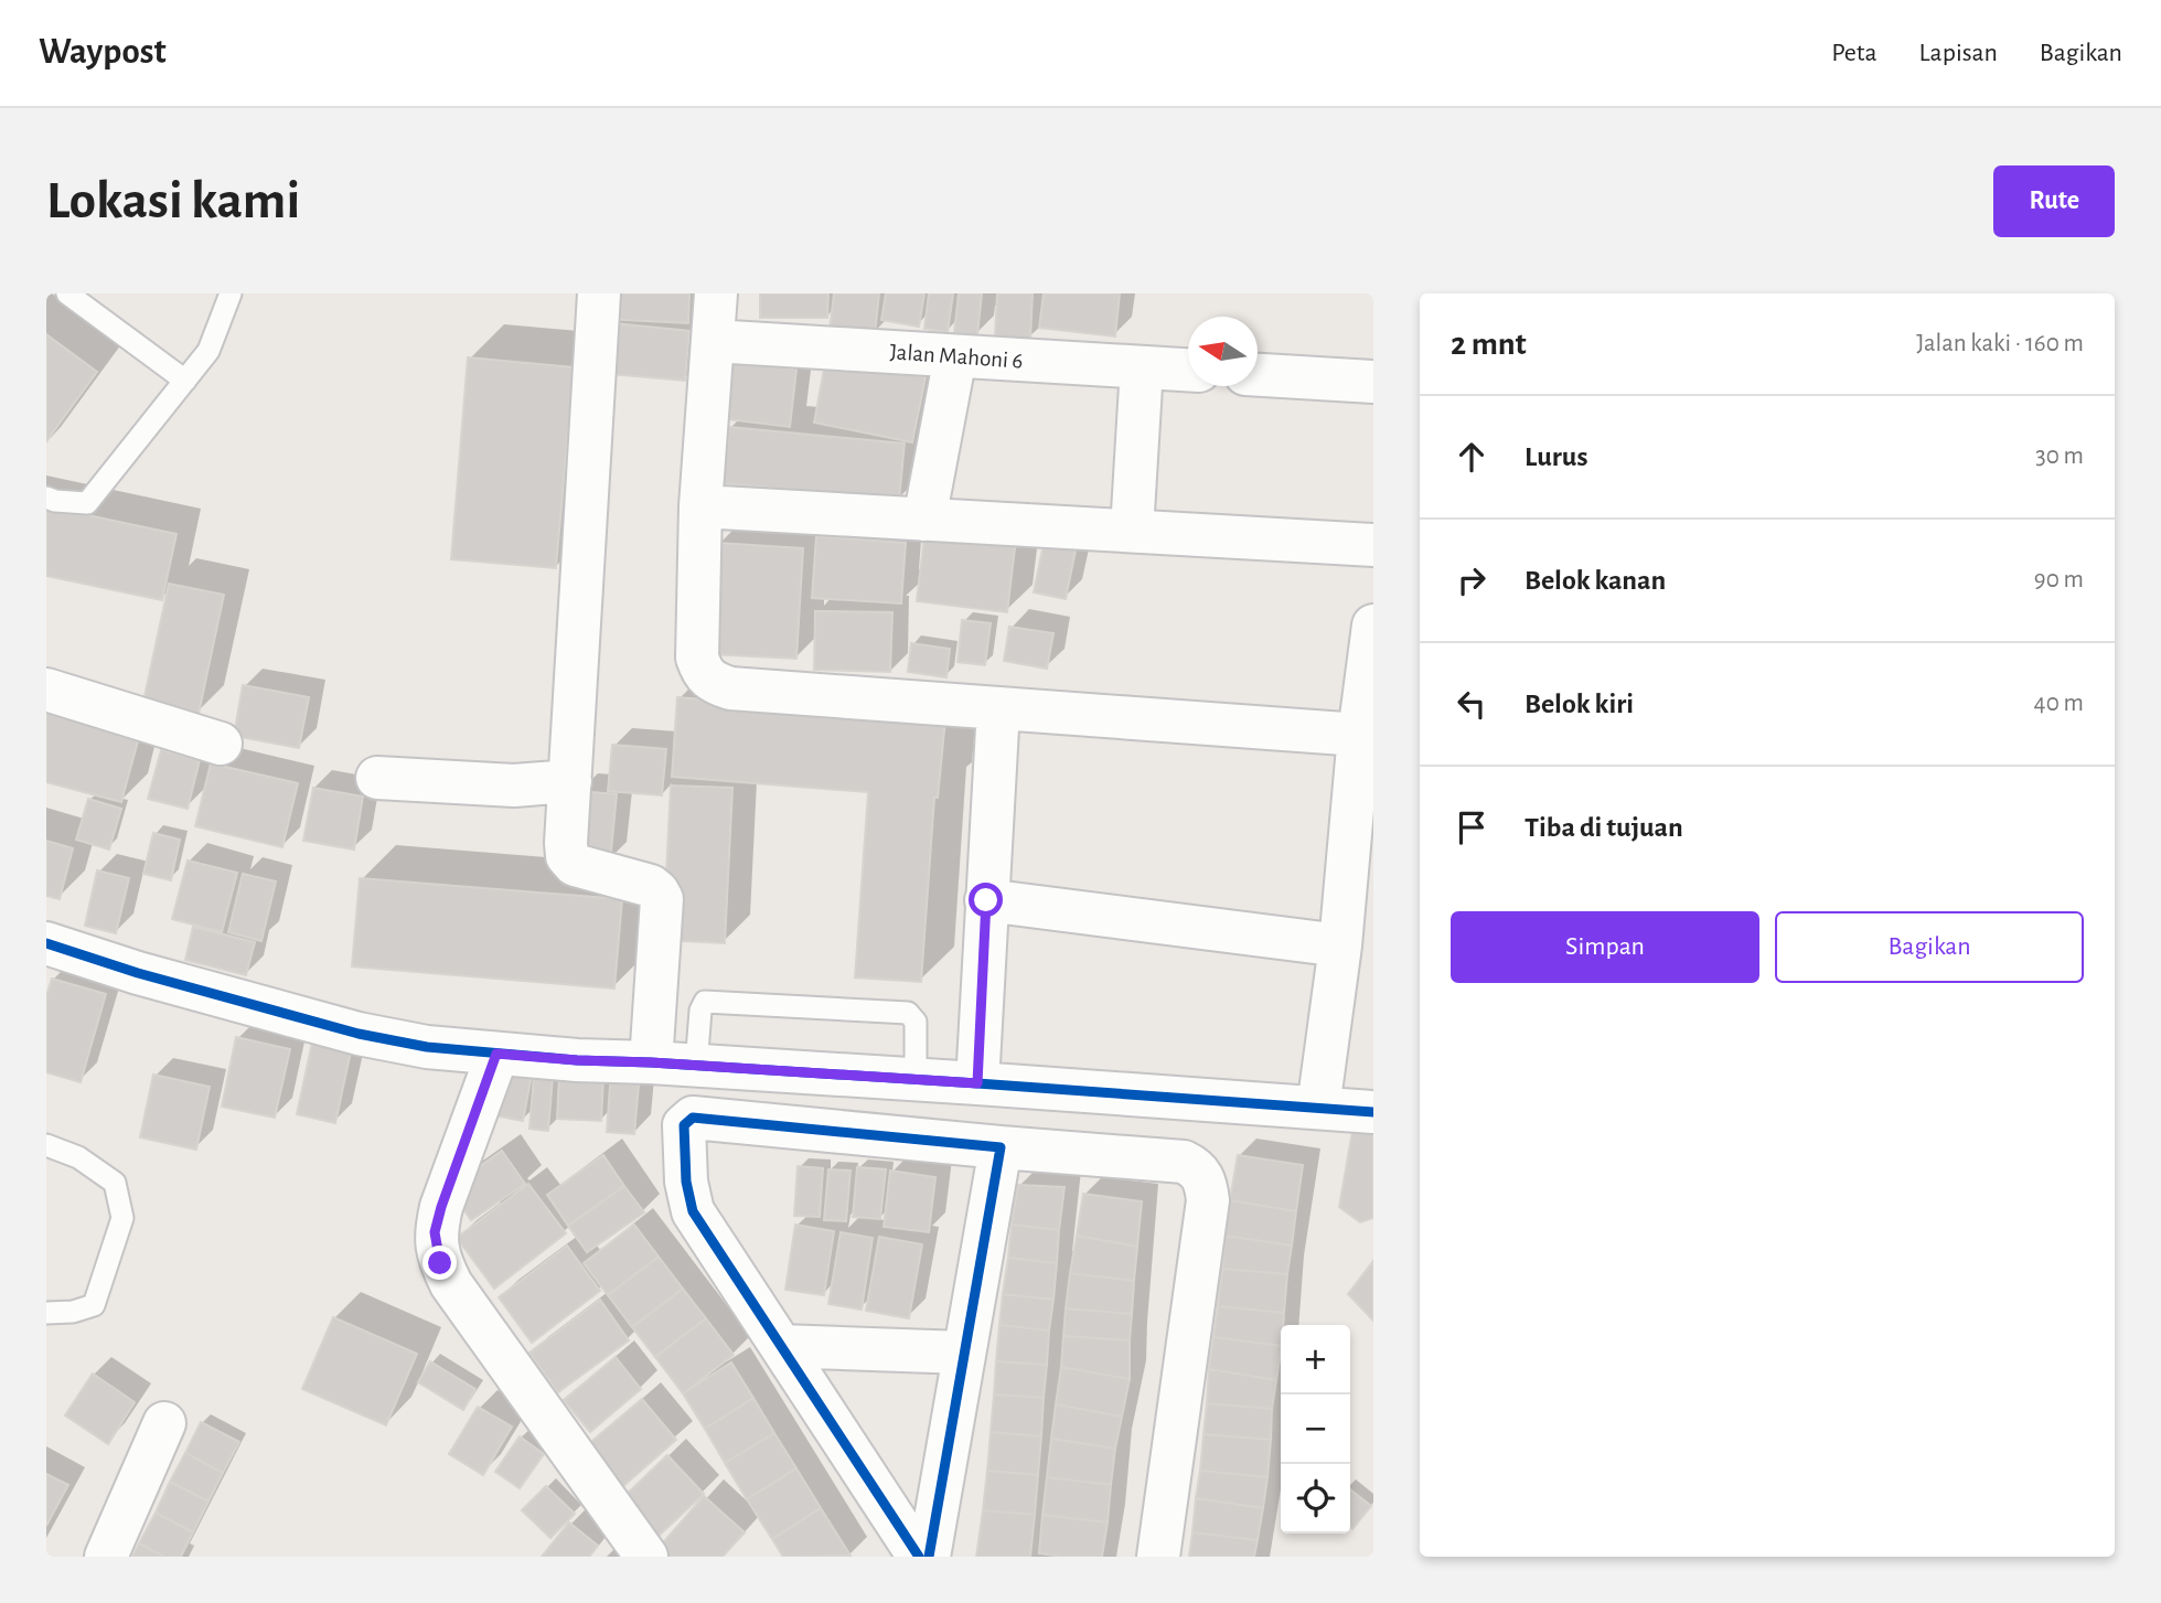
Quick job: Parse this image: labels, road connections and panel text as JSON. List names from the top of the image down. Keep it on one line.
{"streets":{"street":["Jalan Mahoni 6"]},"north":"left","page":{"header":"Waypost","nav":["Peta","Lapisan","Bagikan"],"buttons":["Rute",["Simpan","Bagikan"]],"title":"Lokasi kami","heading":["2 mnt","Jalan kaki · 160 m"],"list":[["Lurus","30 m"],["Belok kanan","90 m"],["Belok kiri","40 m"],"Tiba di tujuan"],"map_buttons":["+","−"]}}
